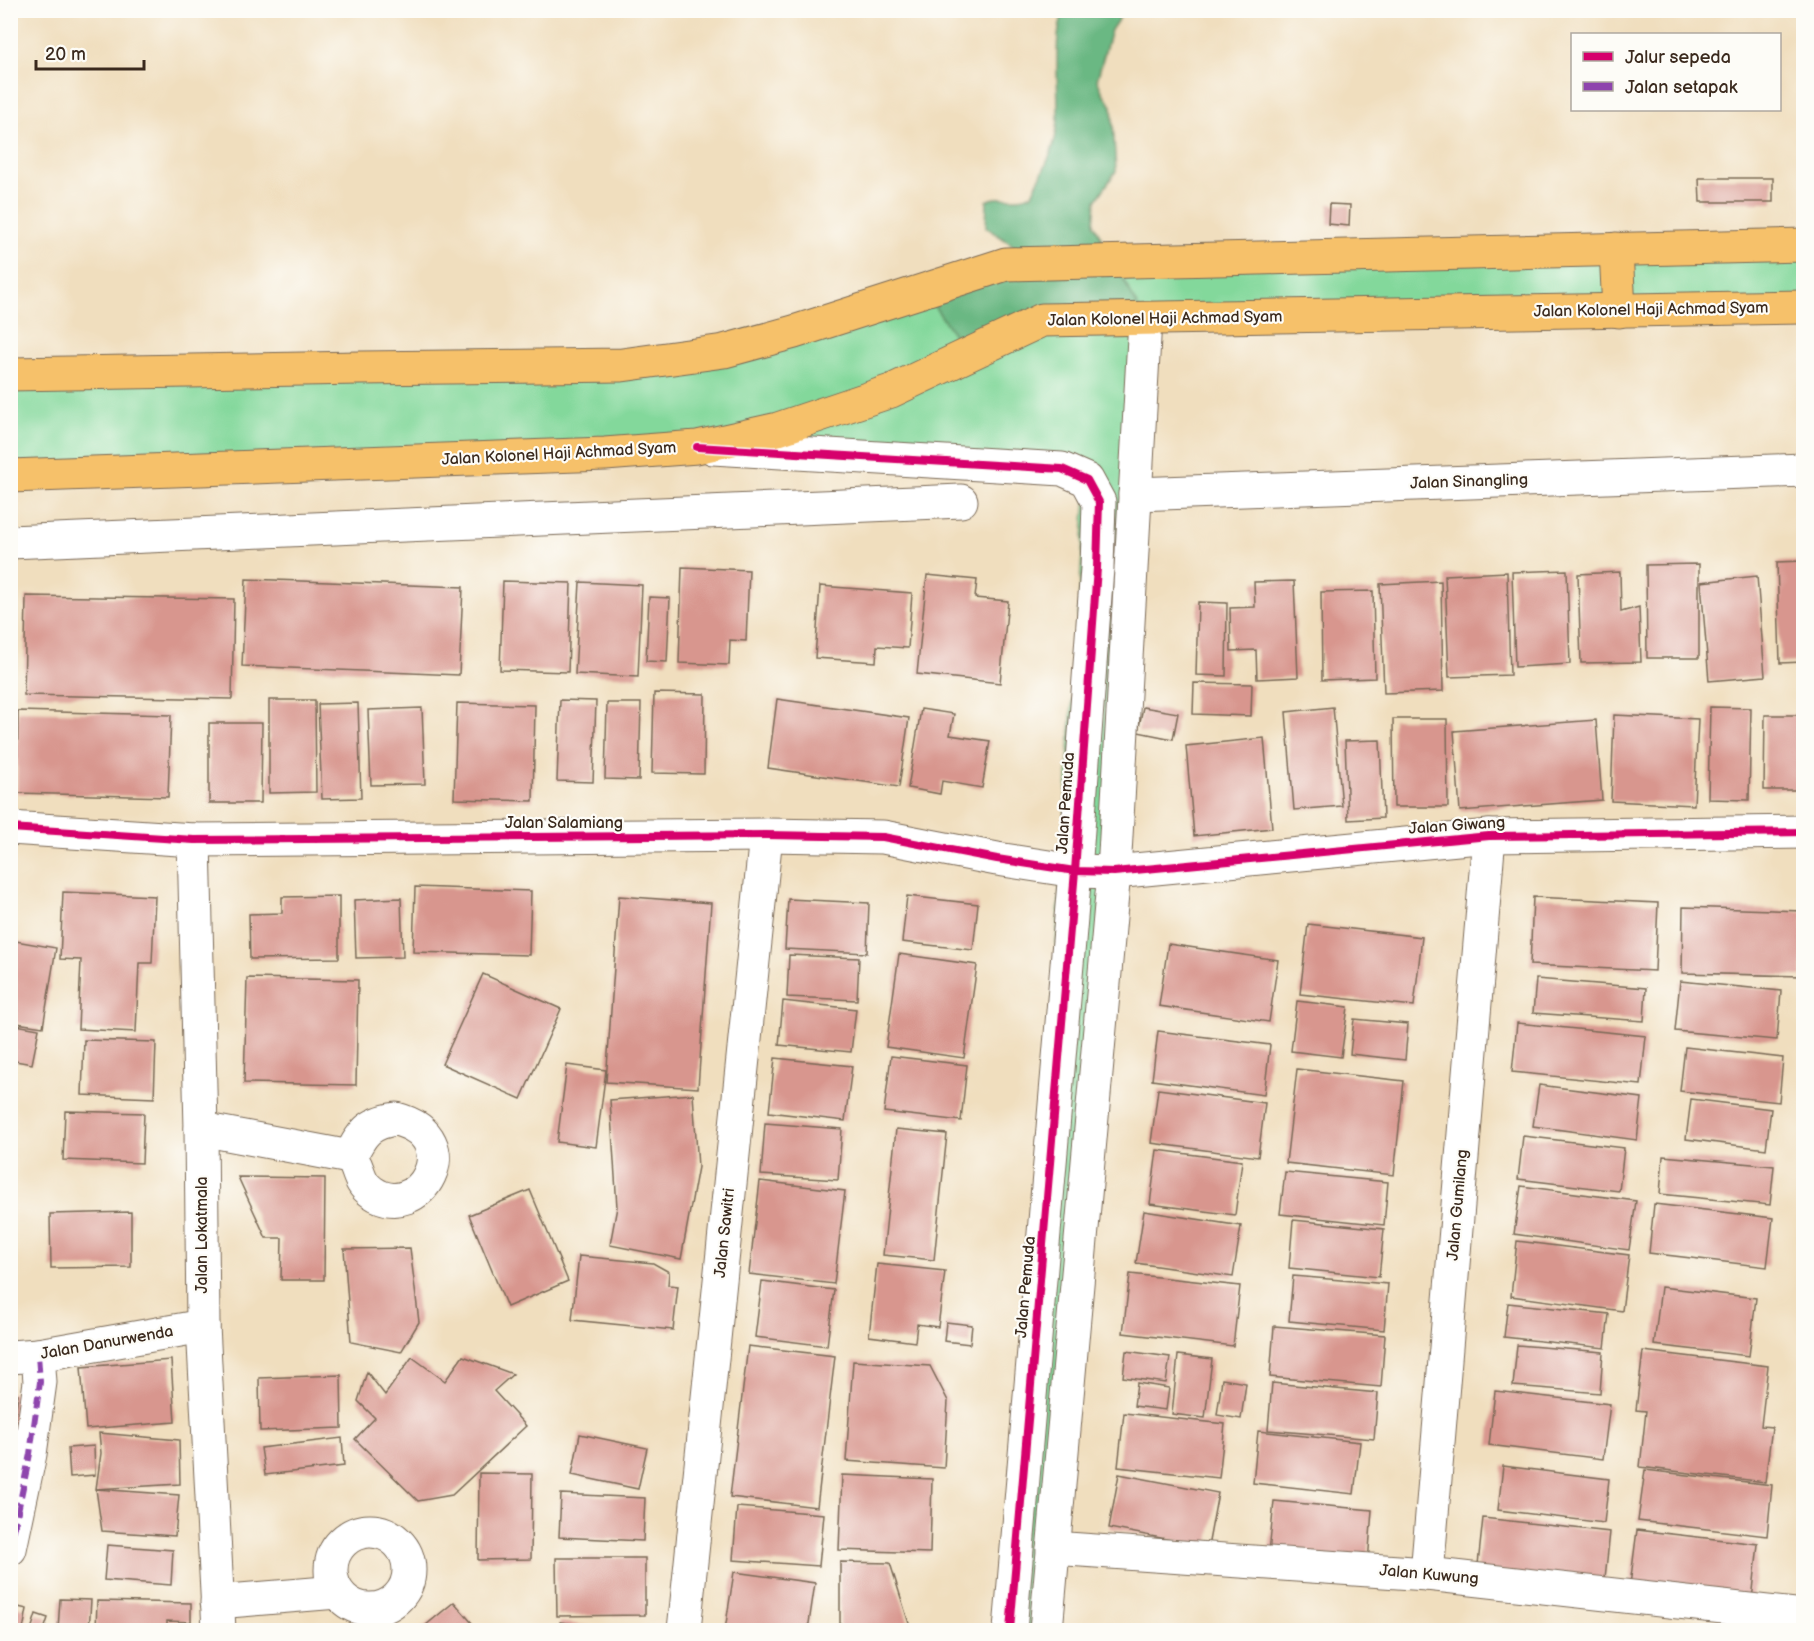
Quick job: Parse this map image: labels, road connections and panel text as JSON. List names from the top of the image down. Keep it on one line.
{"streets":{"main road":["Jalan Kolonel Haji Achmad Syam"],"street":["Jalan Sinangling","Jalan Pemuda","Jalan Salamiang","Jalan Giwang","Jalan Gumilang","Jalan Sawitri","Jalan Lokatmala","Jalan Danurwenda","Jalan Kuwung"]},"crossings":[["Jalan Kolonel Haji Achmad Syam","Jalan Pemuda"],["Jalan Pemuda","Jalan Salamiang"],["Jalan Salamiang","Jalan Giwang"],["Jalan Salamiang","Jalan Sawitri"],["Jalan Salamiang","Jalan Lokatmala"],["Jalan Giwang","Jalan Gumilang"],["Jalan Gumilang","Jalan Kuwung"],["Jalan Lokatmala","Jalan Danurwenda"]],"legend":["Jalur sepeda","Jalan setapak"],"scale_bar":"20 m"}
